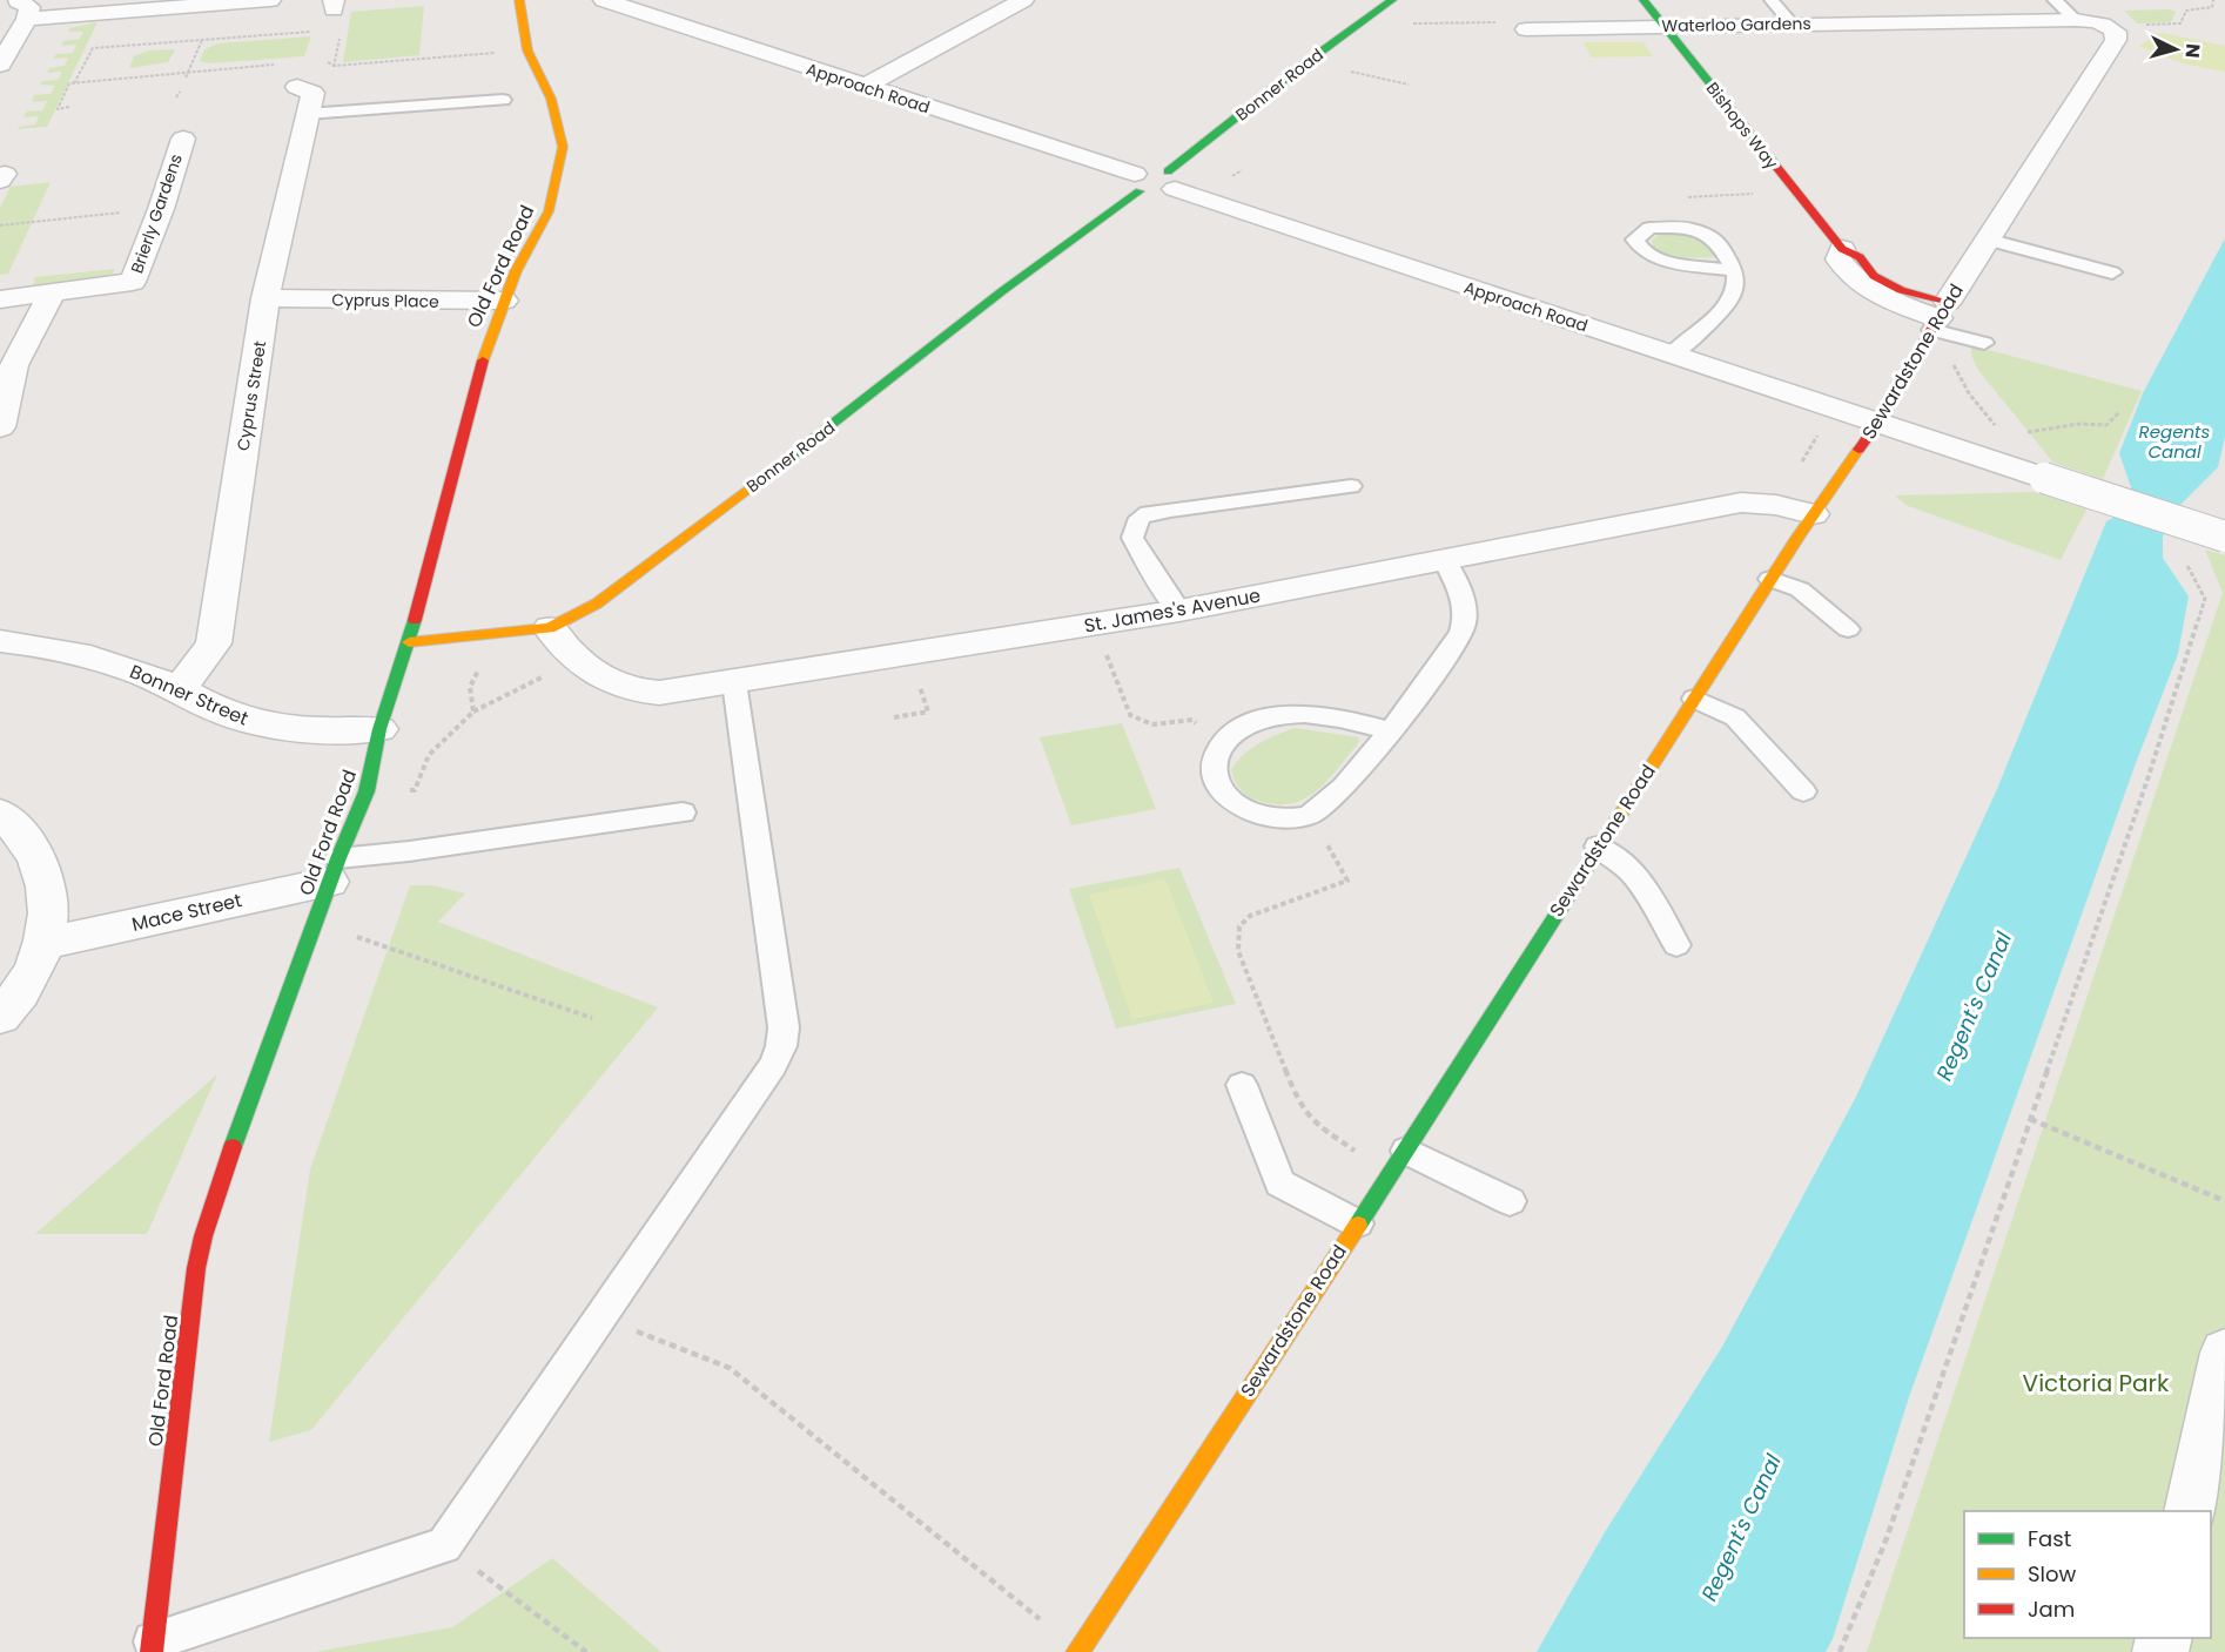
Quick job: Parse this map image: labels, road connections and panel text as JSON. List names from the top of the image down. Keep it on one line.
{"streets":{"main road":["Bonner Road","Bishops Way","Old Ford Road","Sewardstone Road"],"street":["Waterloo Gardens","Approach Road","Brierly Gardens","Cyprus Place","Cyprus Street","St. James's Avenue","Bonner Street","Mace Street"]},"crossings":[["Waterloo Gardens","Bishops Way"],["Waterloo Gardens","Sewardstone Road"],["Bonner Road","Approach Road"],["Bonner Road","Old Ford Road"],["Bonner Road","St. James's Avenue"],["Approach Road","Sewardstone Road"],["Bishops Way","Sewardstone Road"],["Old Ford Road","Cyprus Place"],["Old Ford Road","Bonner Street"],["Old Ford Road","Mace Street"],["Cyprus Place","Cyprus Street"],["Sewardstone Road","St. James's Avenue"],["Cyprus Street","Bonner Street"]],"water":["Regents Canal","Regent's Canal"],"parks":["Victoria Park"],"legend":["Fast","Slow","Jam"],"north":"right"}
